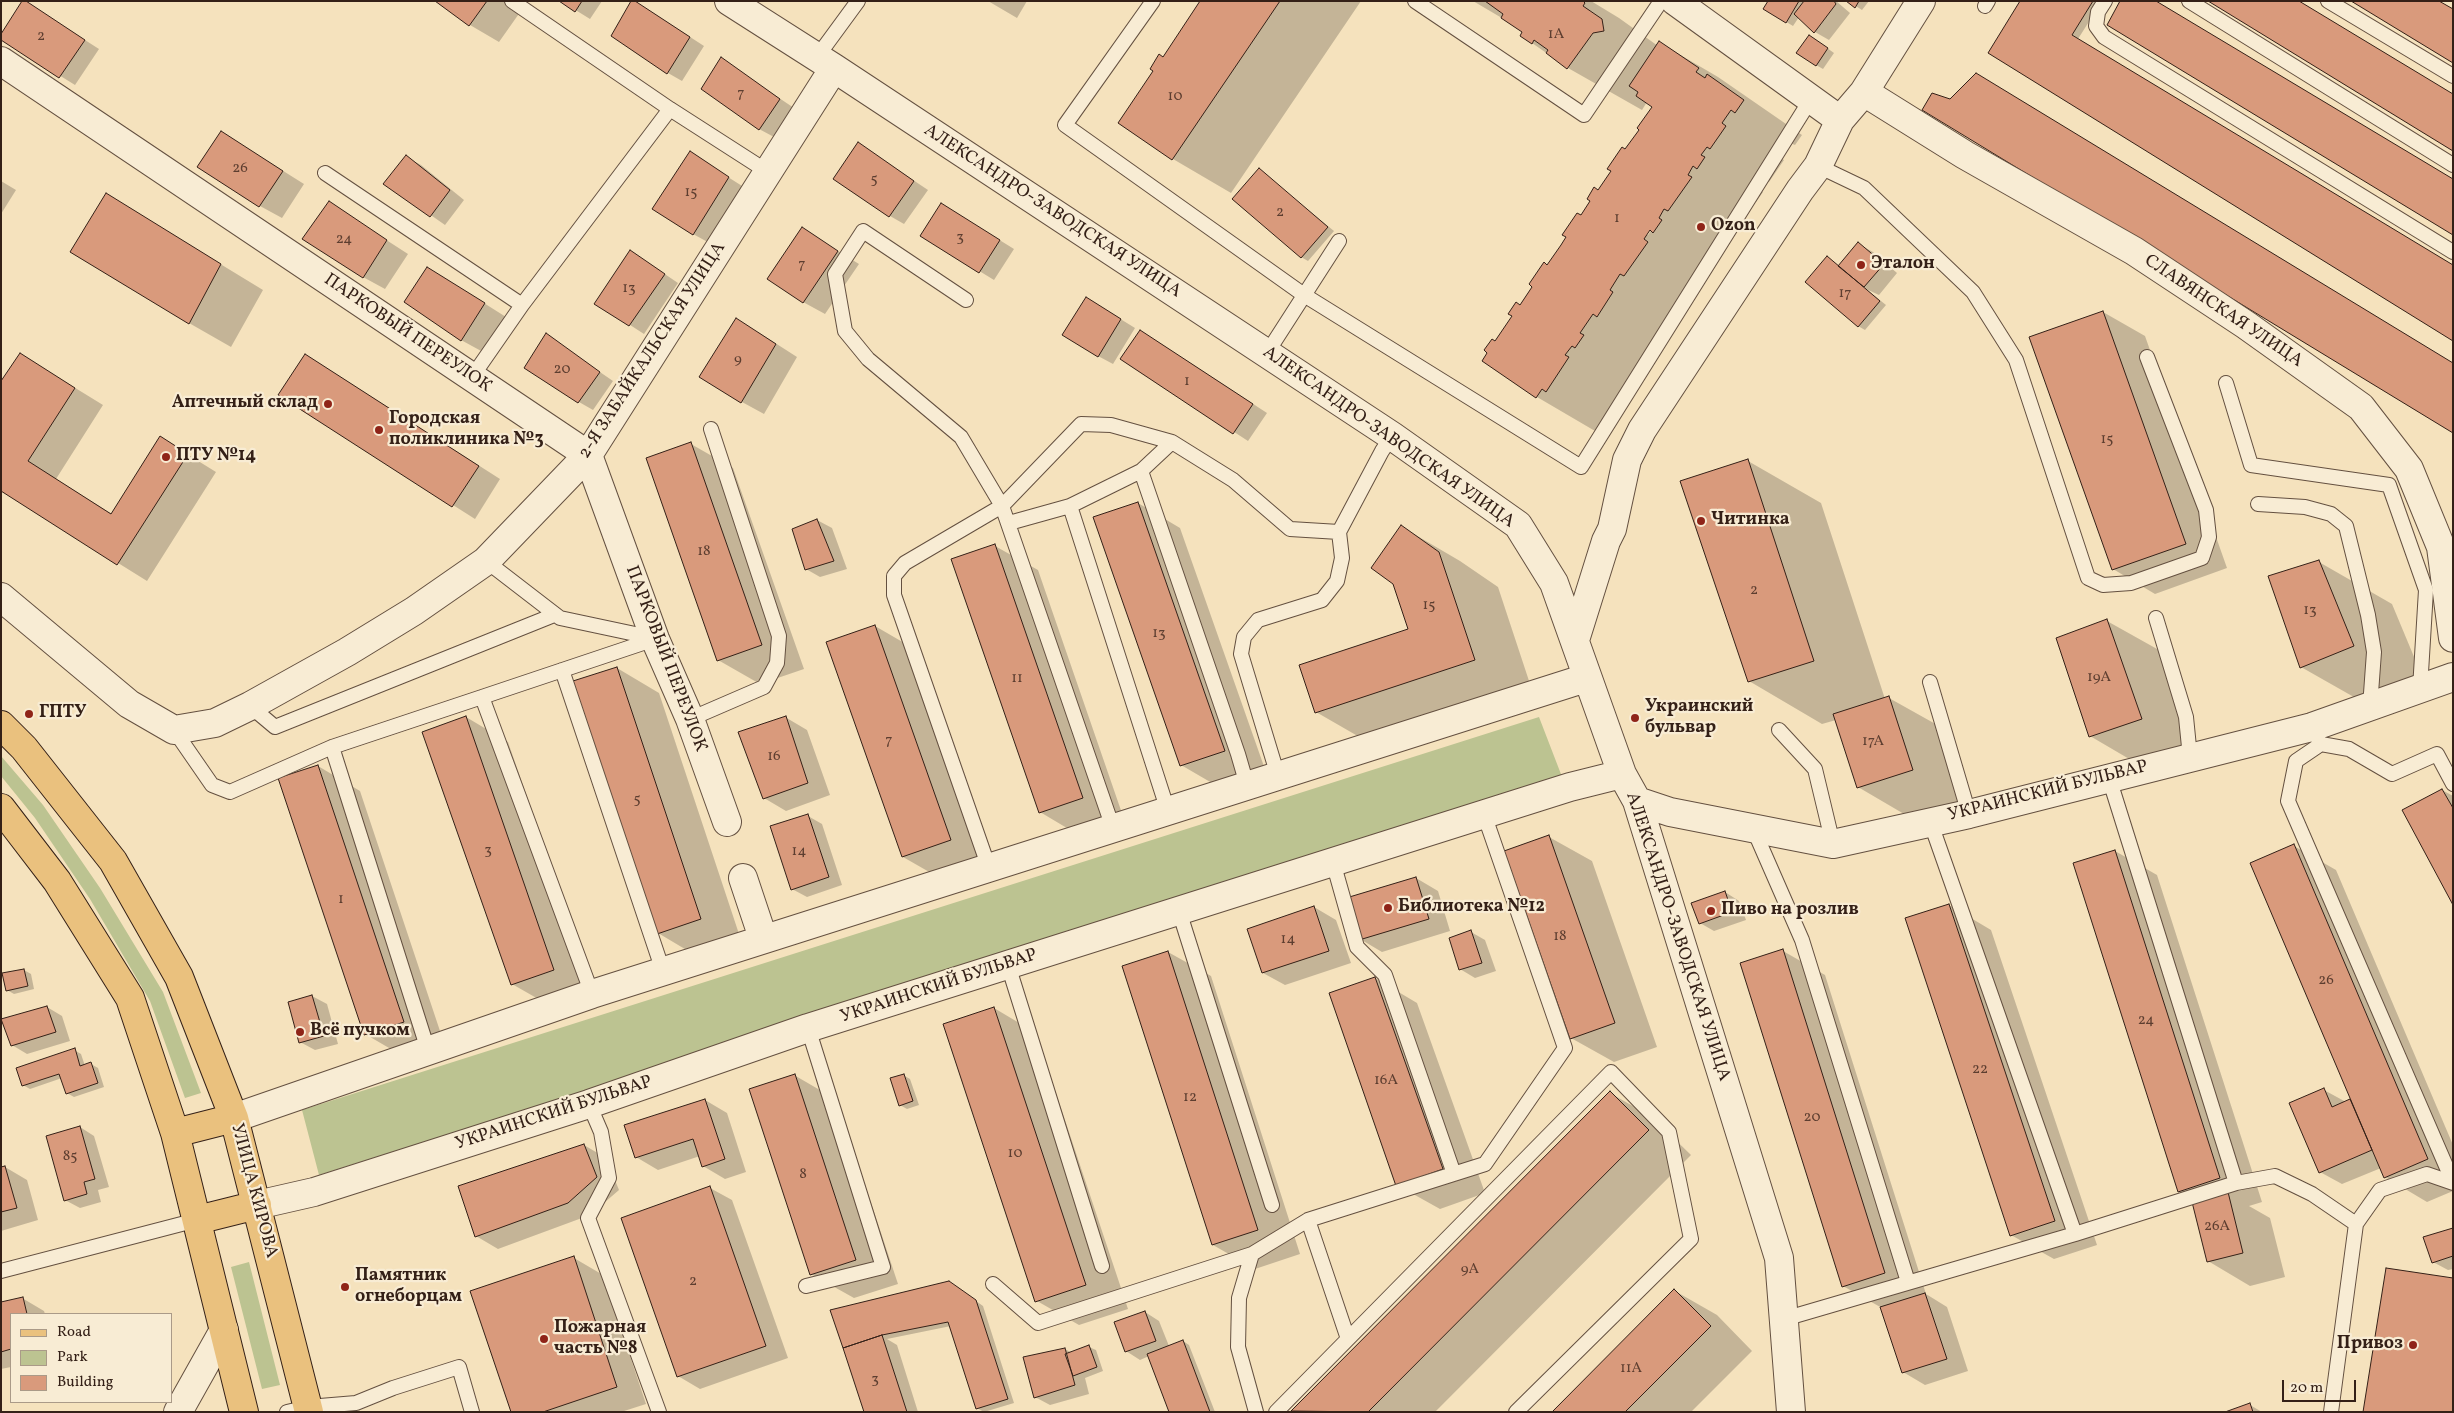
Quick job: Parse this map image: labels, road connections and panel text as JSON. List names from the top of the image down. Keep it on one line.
{"streets":{"main road":["УЛИЦА КИРОВА"],"street":["АЛЕКСАНДРО-ЗАВОДСКАЯ УЛИЦА","СЛАВЯНСКАЯ УЛИЦА","ПАРКОВЫЙ ПЕРЕУЛОК","2-Я ЗАБАЙКАЛЬСКАЯ УЛИЦА","УКРАИНСКИЙ БУЛЬВАР"]},"crossings":[["АЛЕКСАНДРО-ЗАВОДСКАЯ УЛИЦА","2-Я ЗАБАЙКАЛЬСКАЯ УЛИЦА"],["АЛЕКСАНДРО-ЗАВОДСКАЯ УЛИЦА","УКРАИНСКИЙ БУЛЬВАР"],["ПАРКОВЫЙ ПЕРЕУЛОК","2-Я ЗАБАЙКАЛЬСКАЯ УЛИЦА"],["УКРАИНСКИЙ БУЛЬВАР","УЛИЦА КИРОВА"]],"places":["Ozon","Эталон","Аптечный склад","Городская поликлиника №3","ПТУ №14","Читинка","ГПТУ","Украинский бульвар","Библиотека №12","Пиво на розлив","Всё пучком","Памятник огнеборцам","Пожарная часть №8","Привоз"],"house_numbers":["1А","2","7","10","26","5","15","2","1","3","24","7","13","17","9","20","1","15","18","2","15","13","13","19А","11","7","17А","16","5","3","14","1","18","14","26","24","22","16А","12","20","10","85","8","26А","9А","2","11А","3"],"legend":["Road","Park","Building"],"scale_bar":"20 m"}
